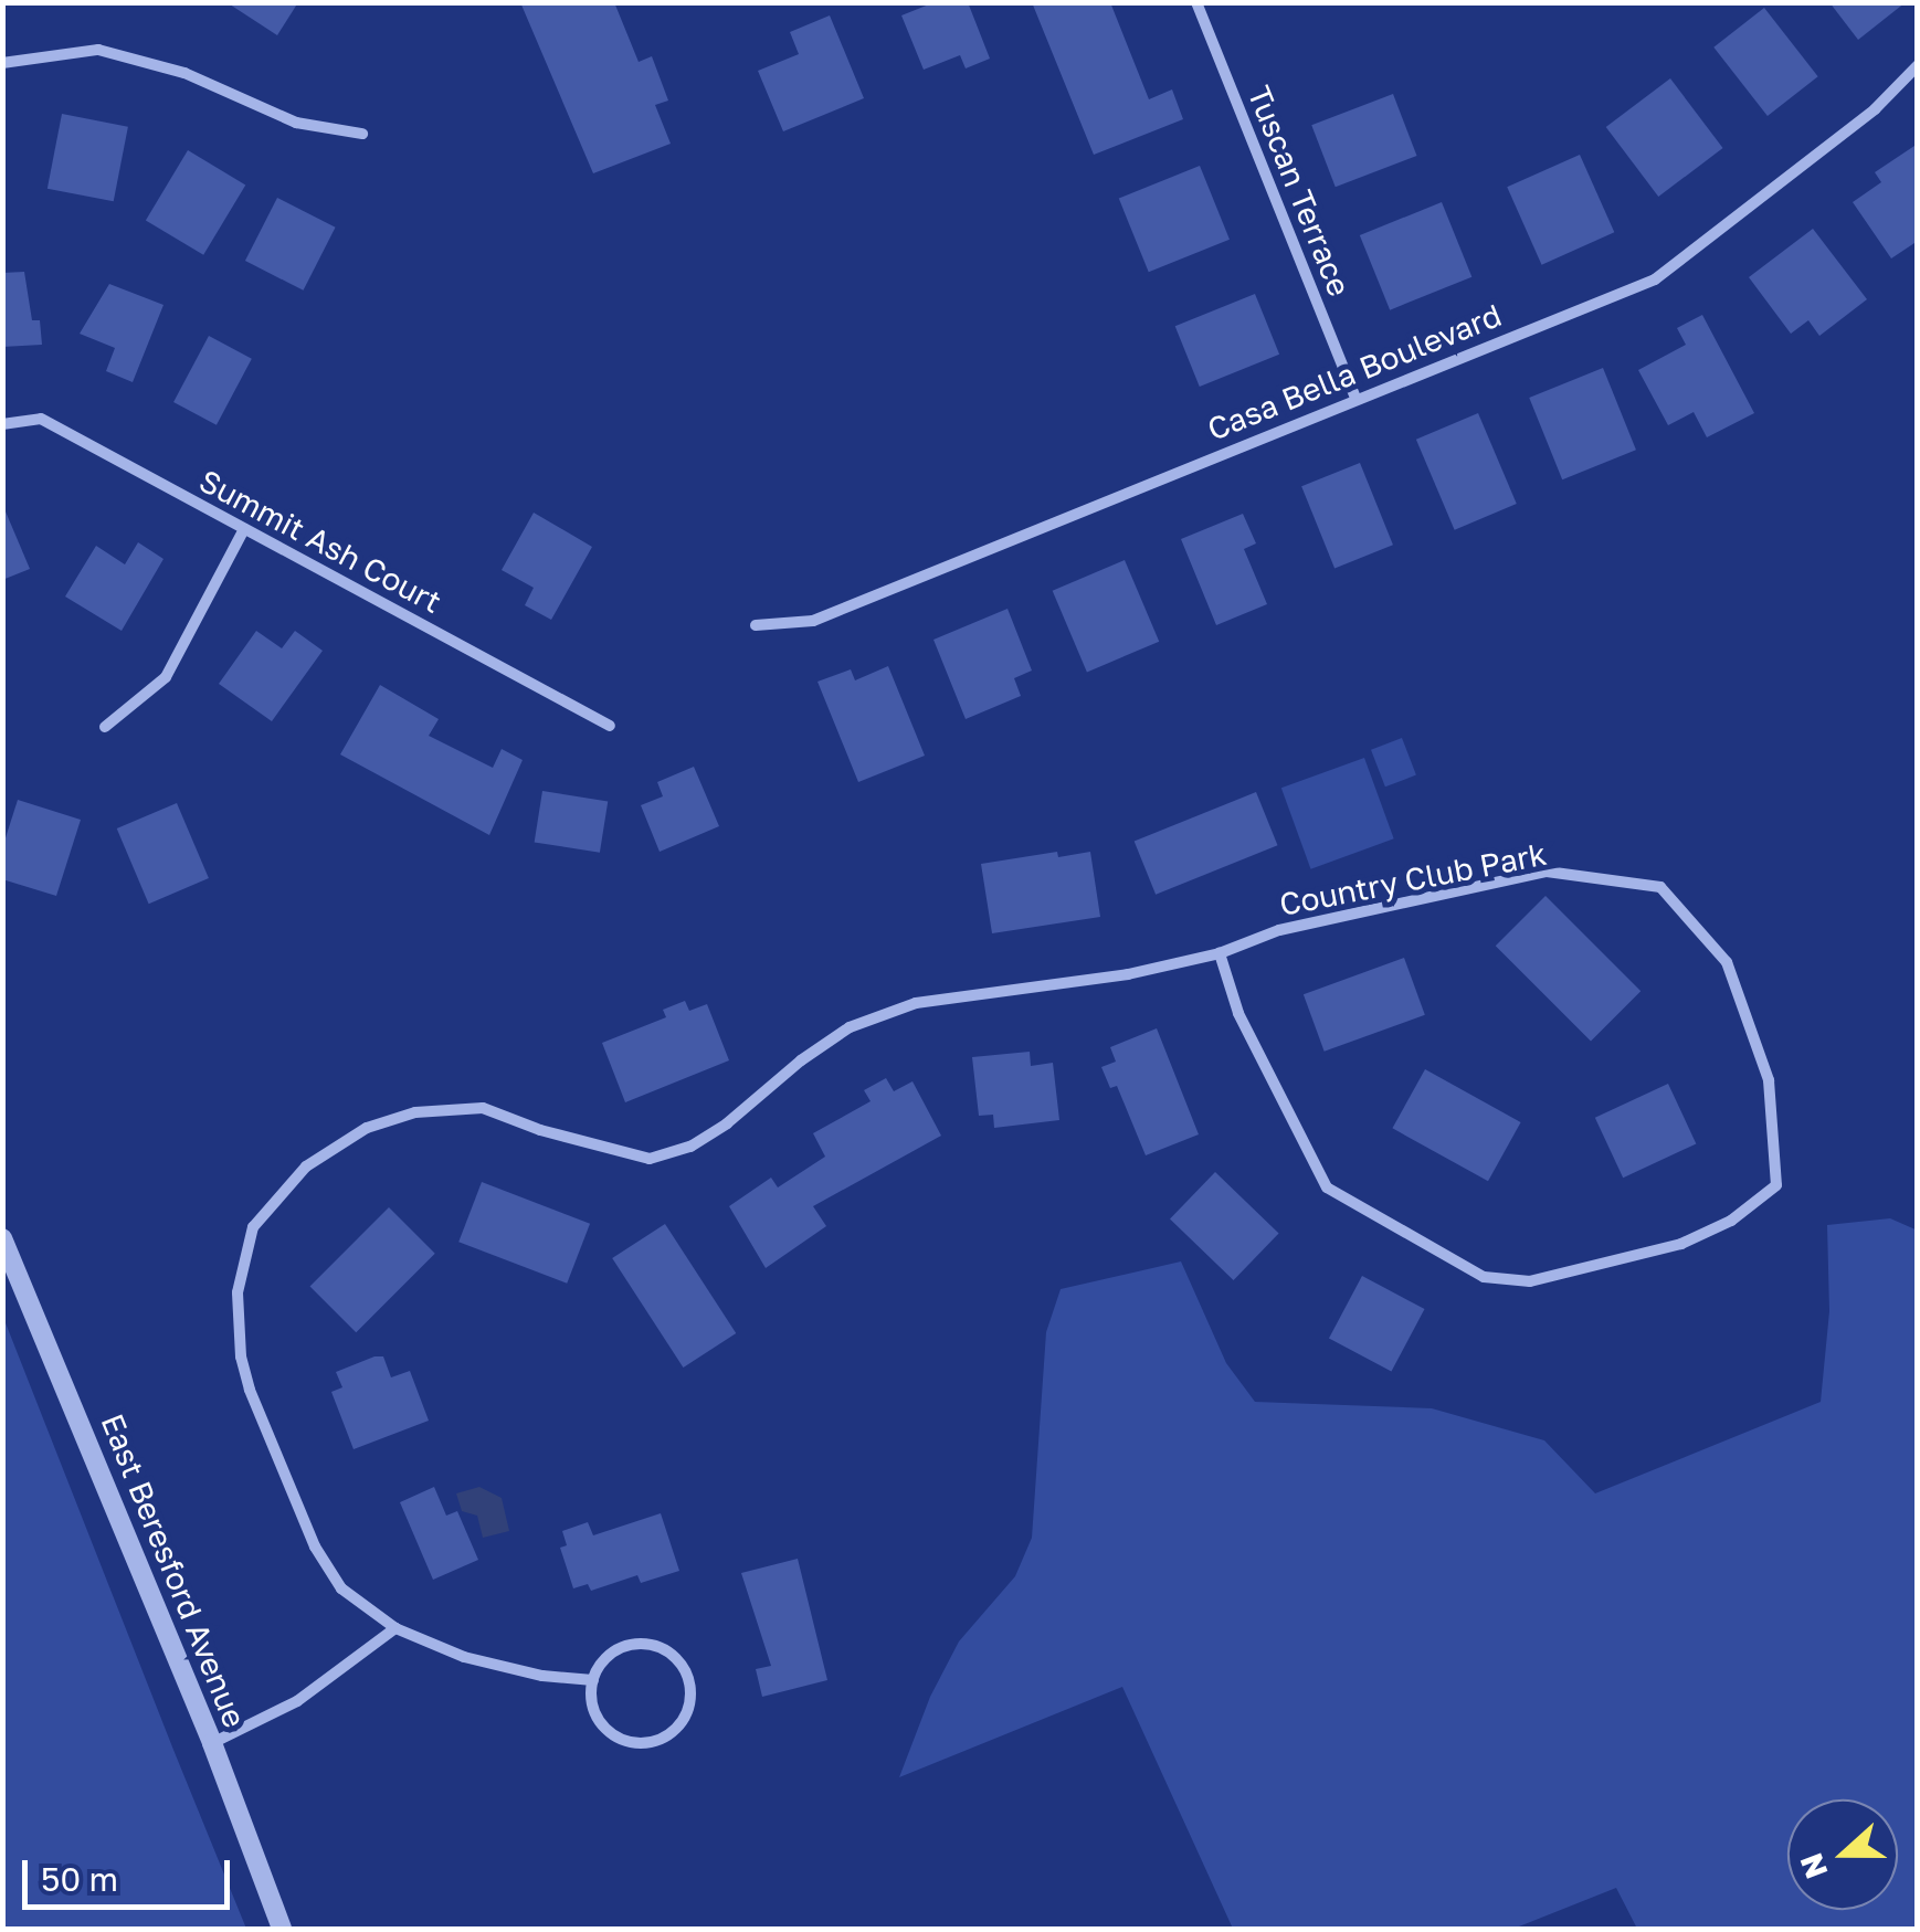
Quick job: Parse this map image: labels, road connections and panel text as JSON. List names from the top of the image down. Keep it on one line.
{"streets":{"street":["Tuscan Terrace","Casa Bella Boulevard","Summit Ash Court","Country Club Park","East Beresford Avenue"]},"crossings":[["Tuscan Terrace","Casa Bella Boulevard"]],"scale_bar":"50 m","north":"left"}
